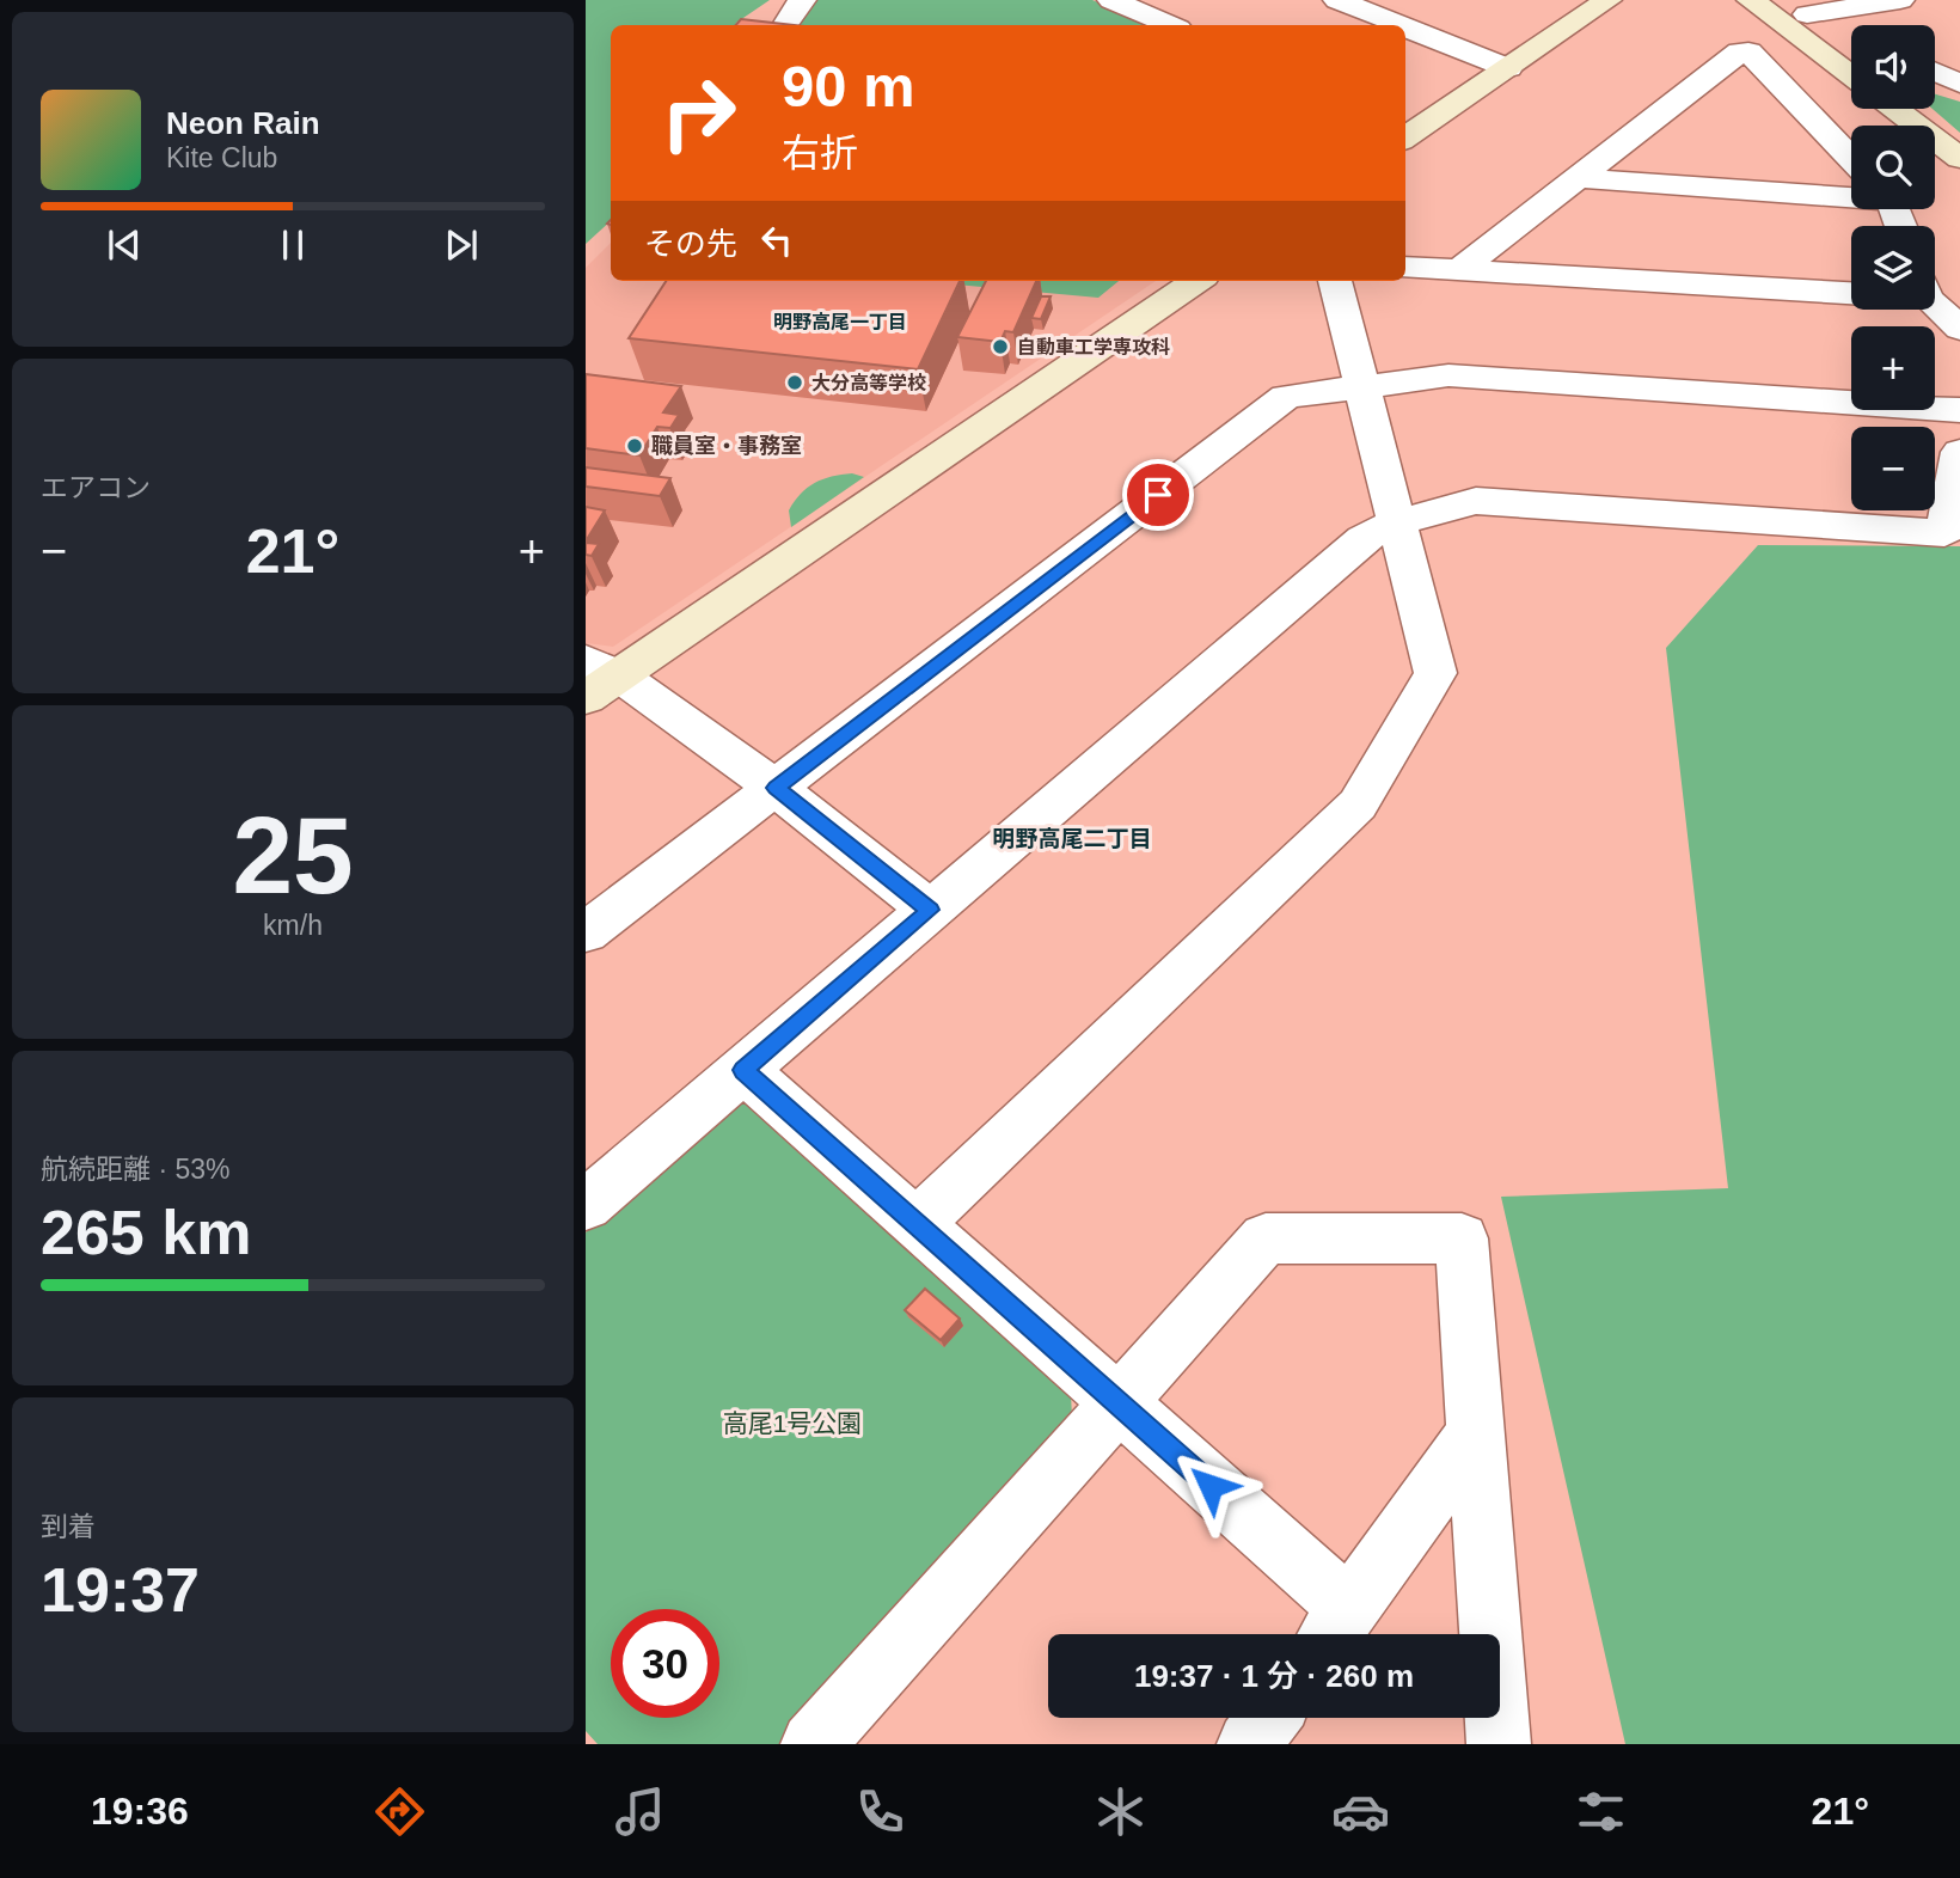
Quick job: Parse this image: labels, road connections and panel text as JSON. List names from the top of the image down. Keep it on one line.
{"districts":["明野高尾一丁目","明野高尾二丁目"],"parks":["高尾1号公園"],"places":["自動車工学専攻科","大分高等学校","職員室・事務室"],"page":{"map_buttons":["+","−"],"turn":["90 m","右折"],"song":["Neon Rain","Kite Club"],"then":"その先","tile":["エアコン",["25","km/h"],["航続距離 · 53%","265 km"],["到着","19:37"]],"heat":["−","21°","+"],"limit":"30","trip":"19:37 · 1 分 · 260 m","tabs":["19:36","21°"]}}
